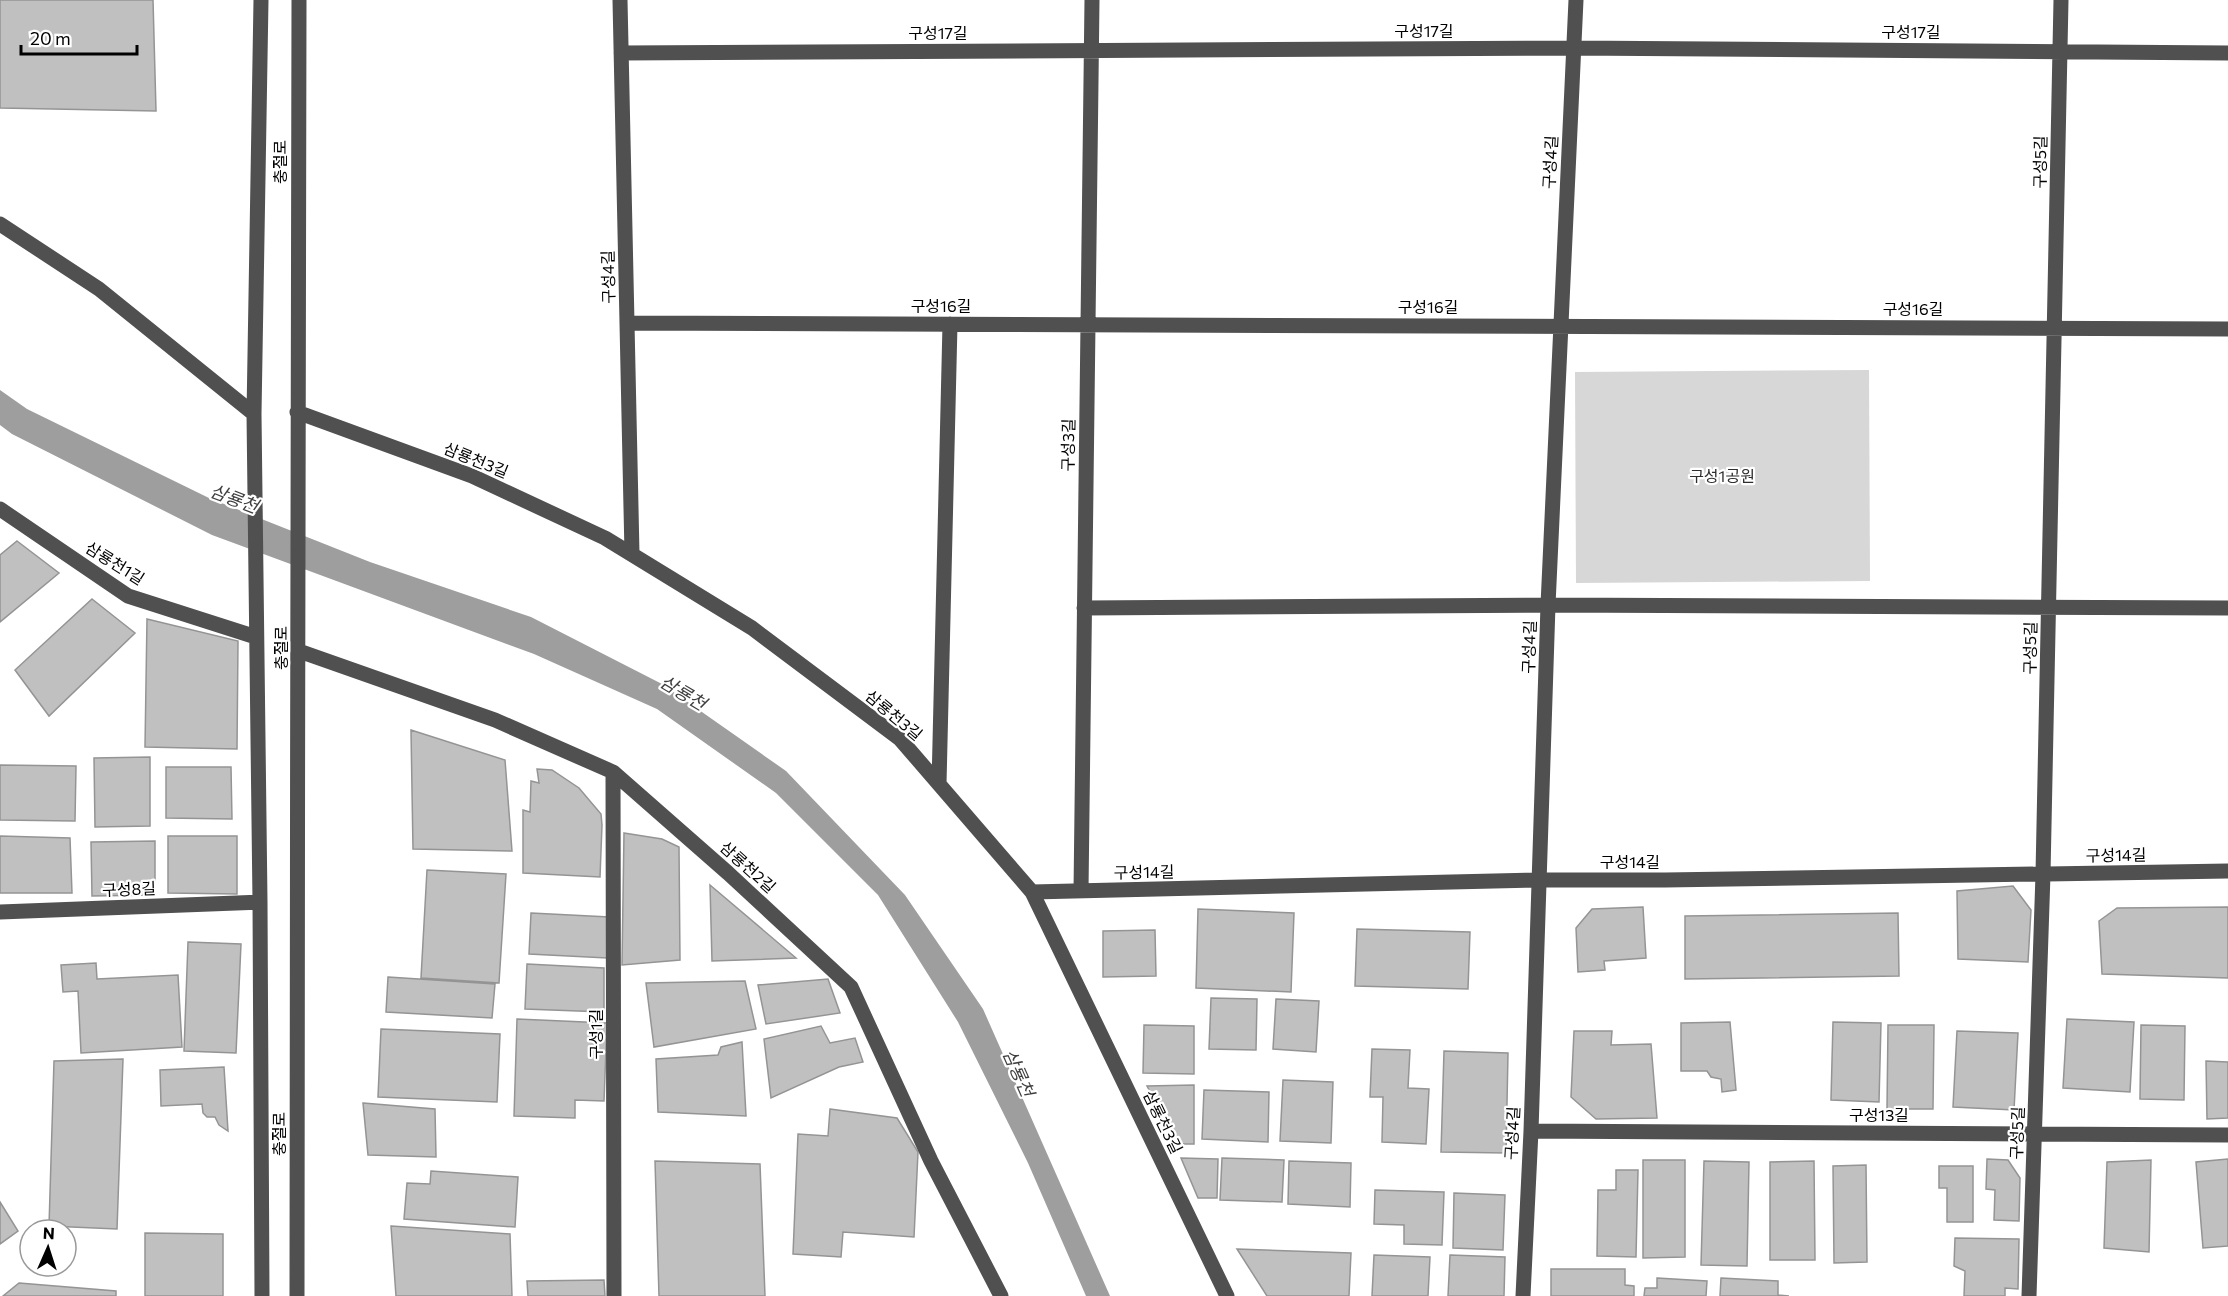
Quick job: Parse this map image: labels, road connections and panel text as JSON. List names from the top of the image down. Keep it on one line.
{"streets":{"street":["구성17길","충절로","구성4길","구성5길","구성16길","구성3길","삼룡천3길","삼룡천1길","구성14길","삼룡천2길","구성8길","구성1길","구성13길"]},"crossings":[["구성17길","구성4길"],["구성17길","구성5길"],["구성17길","구성3길"],["충절로","삼룡천3길"],["충절로","삼룡천1길"],["충절로","삼룡천2길"],["충절로","구성8길"],["구성4길","구성16길"],["구성4길","삼룡천3길"],["구성4길","구성14길"],["구성4길","구성13길"],["구성5길","구성16길"],["구성5길","구성14길"],["구성5길","구성13길"],["구성16길","구성3길"],["구성3길","구성14길"],["삼룡천3길","구성14길"],["삼룡천2길","구성1길"]],"water":["삼룡천"],"parks":["구성1공원"],"scale_bar":"20 m","north":"top"}
